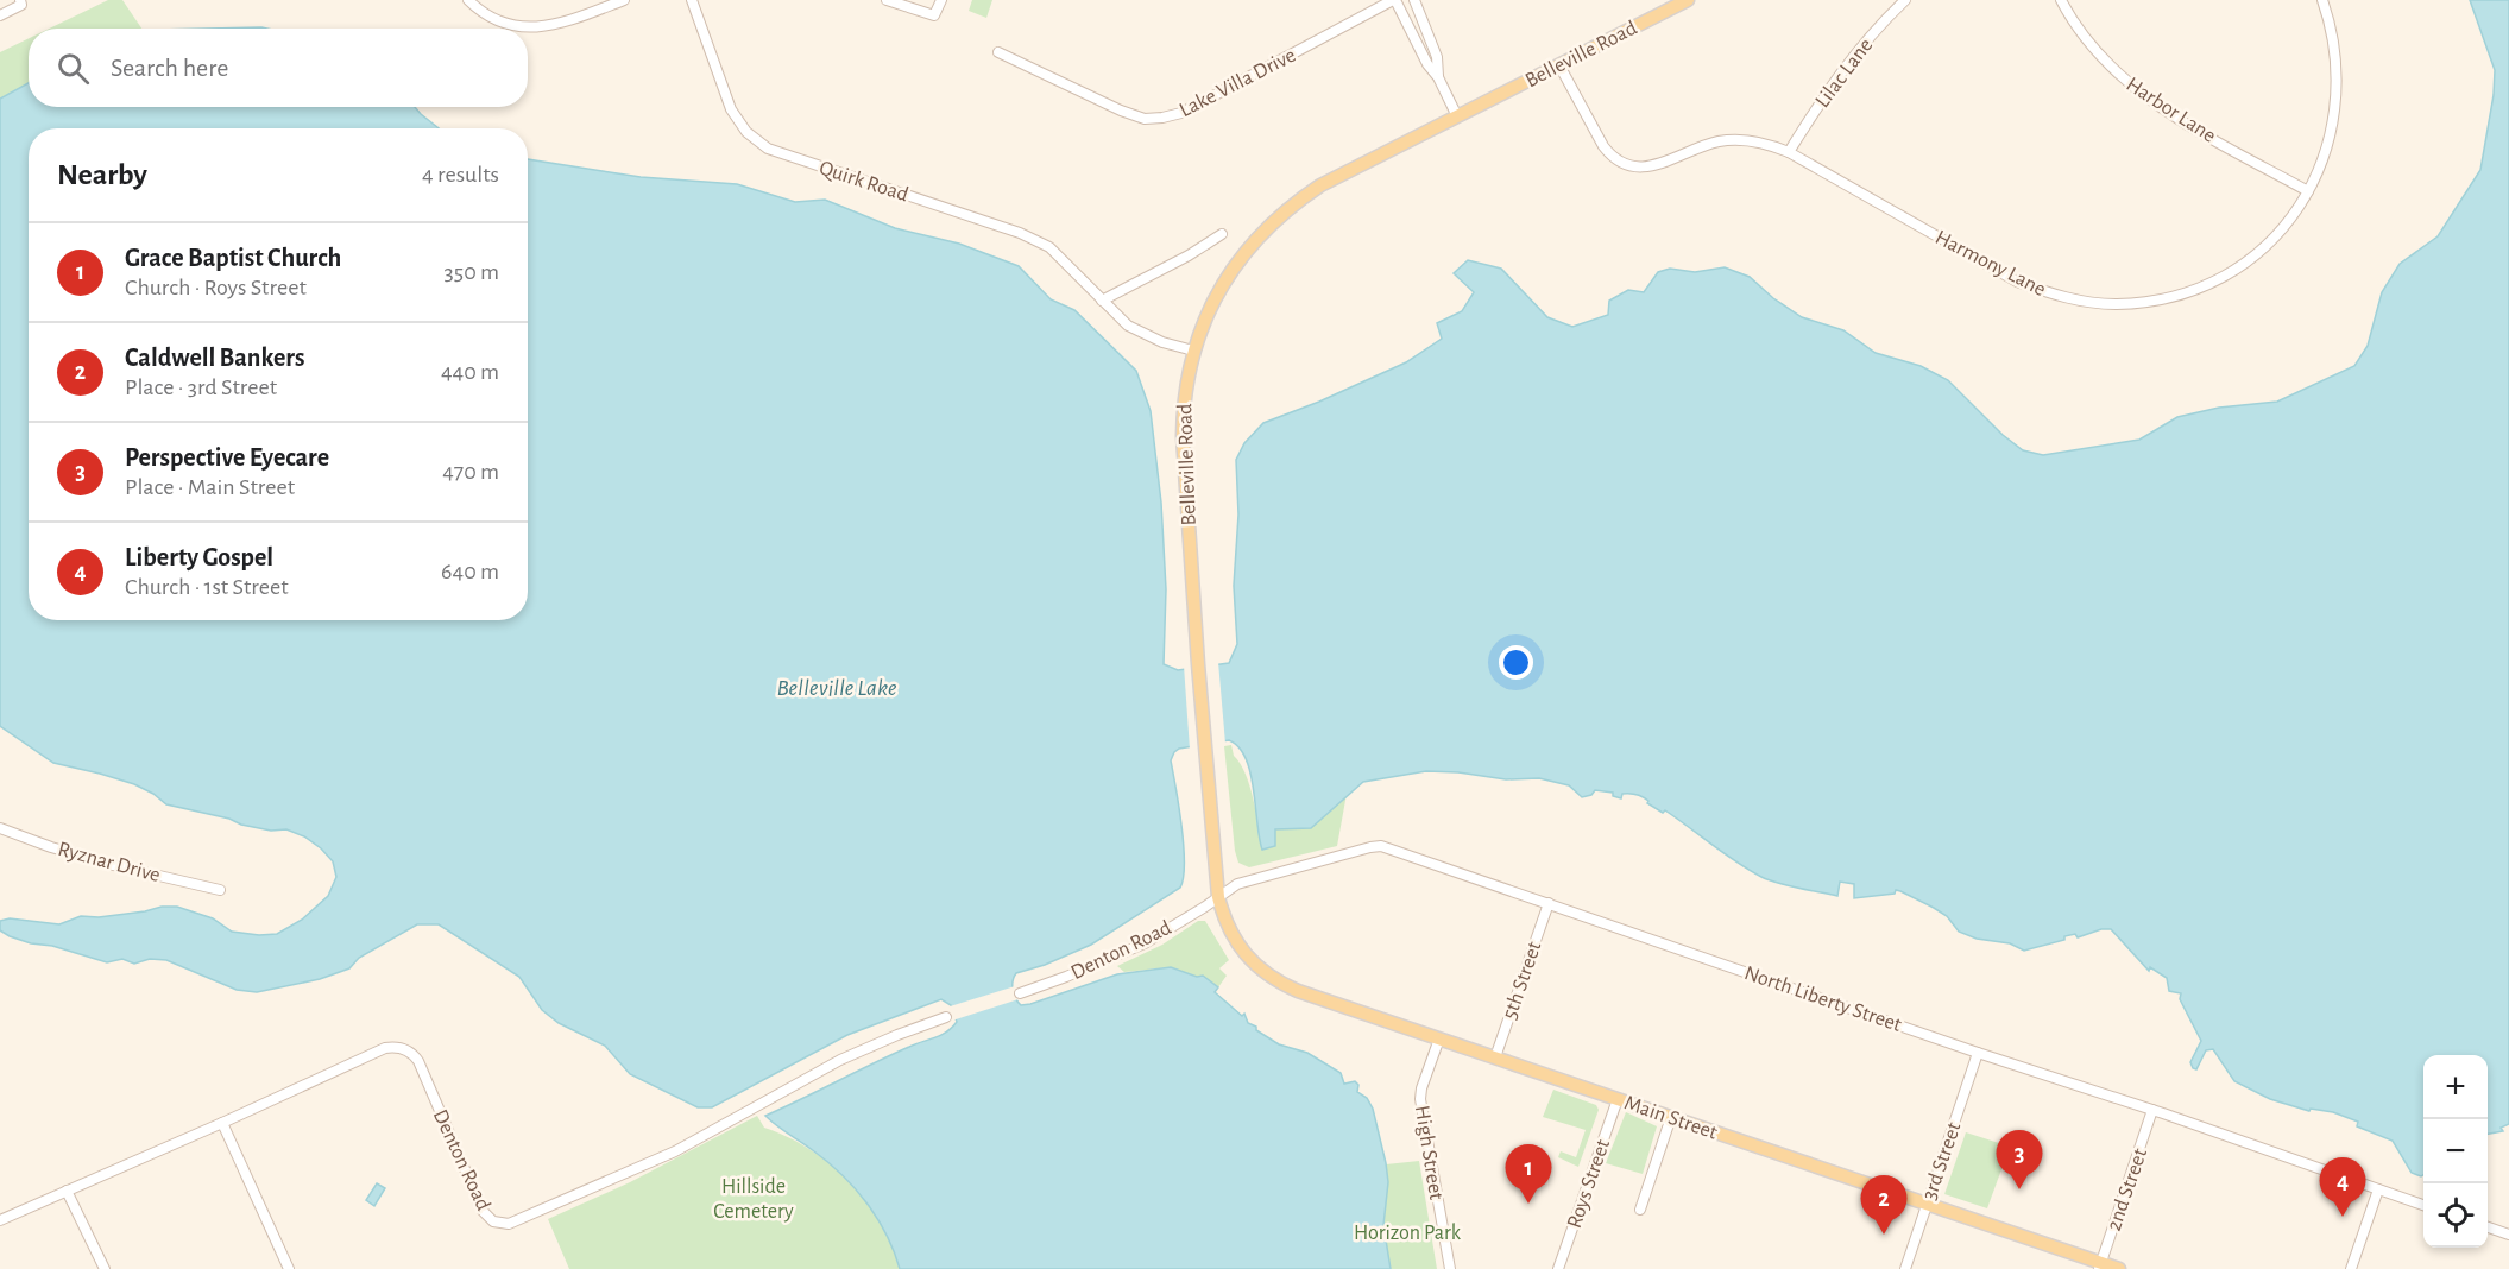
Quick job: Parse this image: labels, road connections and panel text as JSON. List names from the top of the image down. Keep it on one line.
{"streets":{"main road":["Belleville Road","Main Street"],"street":["Lilac Lane","Lake Villa Drive","Harbor Lane","Quirk Road","Harmony Lane","Ryznar Drive","Denton Road","5th Street","North Liberty Street","High Street","3rd Street","Roys Street","2nd Street"]},"crossings":[["Belleville Road","Lake Villa Drive"],["Belleville Road","Quirk Road"],["Belleville Road","Harmony Lane"],["Belleville Road","Denton Road"],["Belleville Road","North Liberty Street"],["Belleville Road","Main Street"],["Lilac Lane","Harmony Lane"],["Harbor Lane","Harmony Lane"],["Denton Road","North Liberty Street"],["5th Street","North Liberty Street"],["5th Street","Main Street"],["North Liberty Street","3rd Street"],["North Liberty Street","2nd Street"],["Main Street","High Street"],["Main Street","3rd Street"],["Main Street","Roys Street"],["Main Street","2nd Street"]],"water":["Belleville Lake"],"parks":["Hillside Cemetery","Horizon Park"],"page":{"search":"Search here","heading":["Nearby","4 results"],"list":[{"mark":"1","name":"Grace Baptist Church","note":"Church · Roys Street","value":"350 m"},{"mark":"2","name":"Caldwell Bankers","note":"Place · 3rd Street","value":"440 m"},{"mark":"3","name":"Perspective Eyecare","note":"Place · Main Street","value":"470 m"},{"mark":"4","name":"Liberty Gospel","note":"Church · 1st Street","value":"640 m"}],"map_buttons":["+","−"],"pins":["3","1","4","2"]}}
